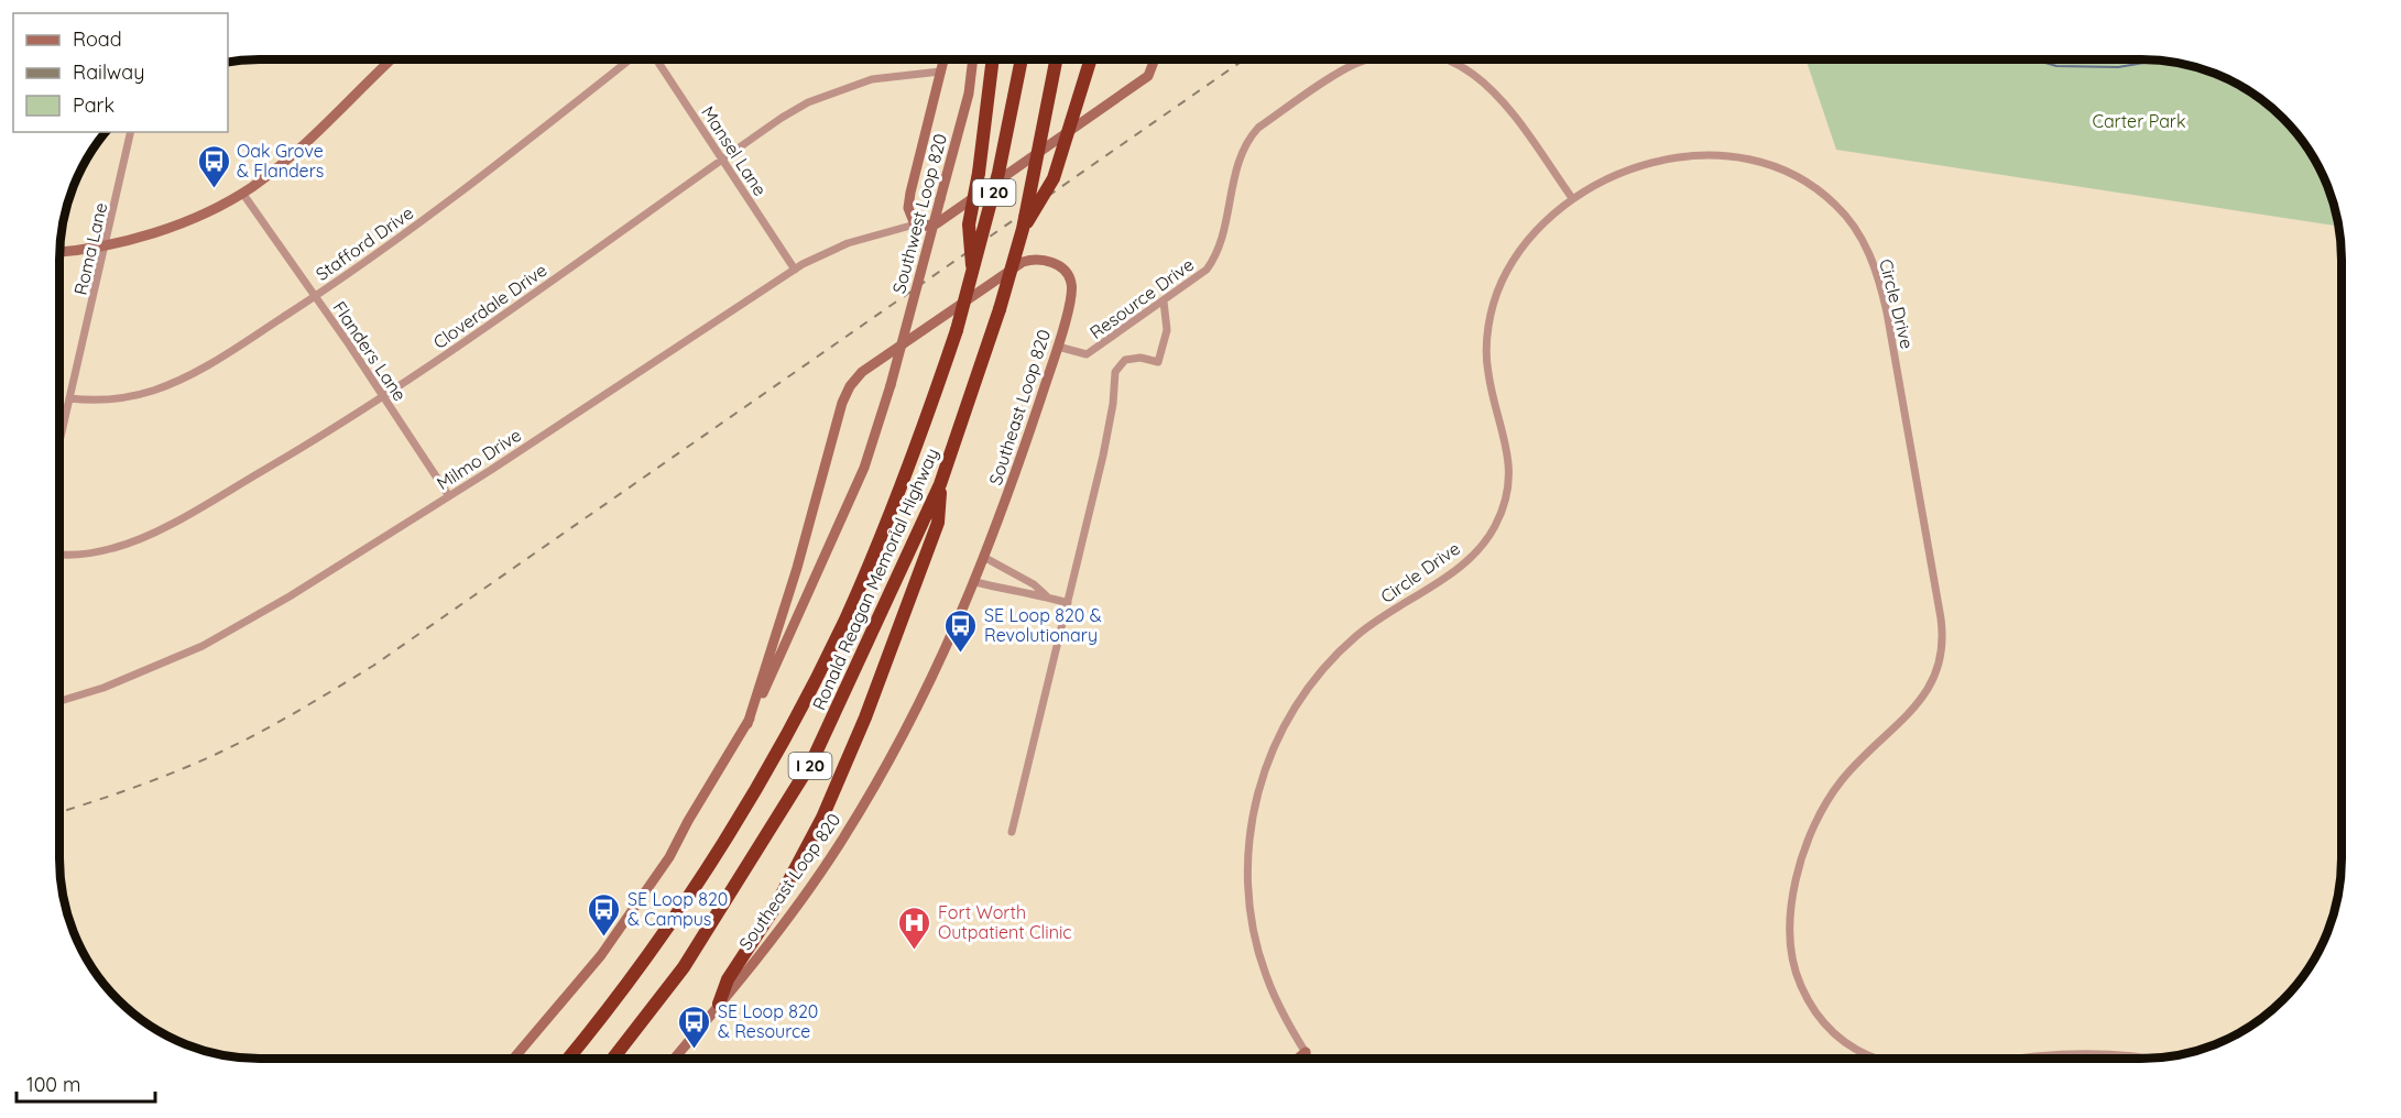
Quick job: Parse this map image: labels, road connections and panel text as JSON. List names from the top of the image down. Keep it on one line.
{"streets":{"highway":["I 20","Ronald Reagan Memorial Highway"],"main road":["Southwest Loop 820","Southeast Loop 820"],"street":["Mansel Lane","Stafford Drive","Roma Lane","Resource Drive","Circle Drive","Cloverdale Drive","Flanders Lane","Milmo Drive"]},"crossings":[["Mansel Lane","Cloverdale Drive"],["Mansel Lane","Milmo Drive"],["Southwest Loop 820","Southeast Loop 820"],["Stafford Drive","Roma Lane"],["Stafford Drive","Flanders Lane"],["Resource Drive","Circle Drive"],["Resource Drive","Southeast Loop 820"],["Cloverdale Drive","Flanders Lane"],["Flanders Lane","Milmo Drive"]],"parks":["Carter Park"],"places":{"bus stop":["Oak Grove & Flanders","SE Loop 820 & Revolutionary","SE Loop 820 & Campus","SE Loop 820 & Resource"],"hospital":["Fort Worth Outpatient Clinic"]},"legend":["Road","Railway","Park"],"scale_bar":"100 m"}
